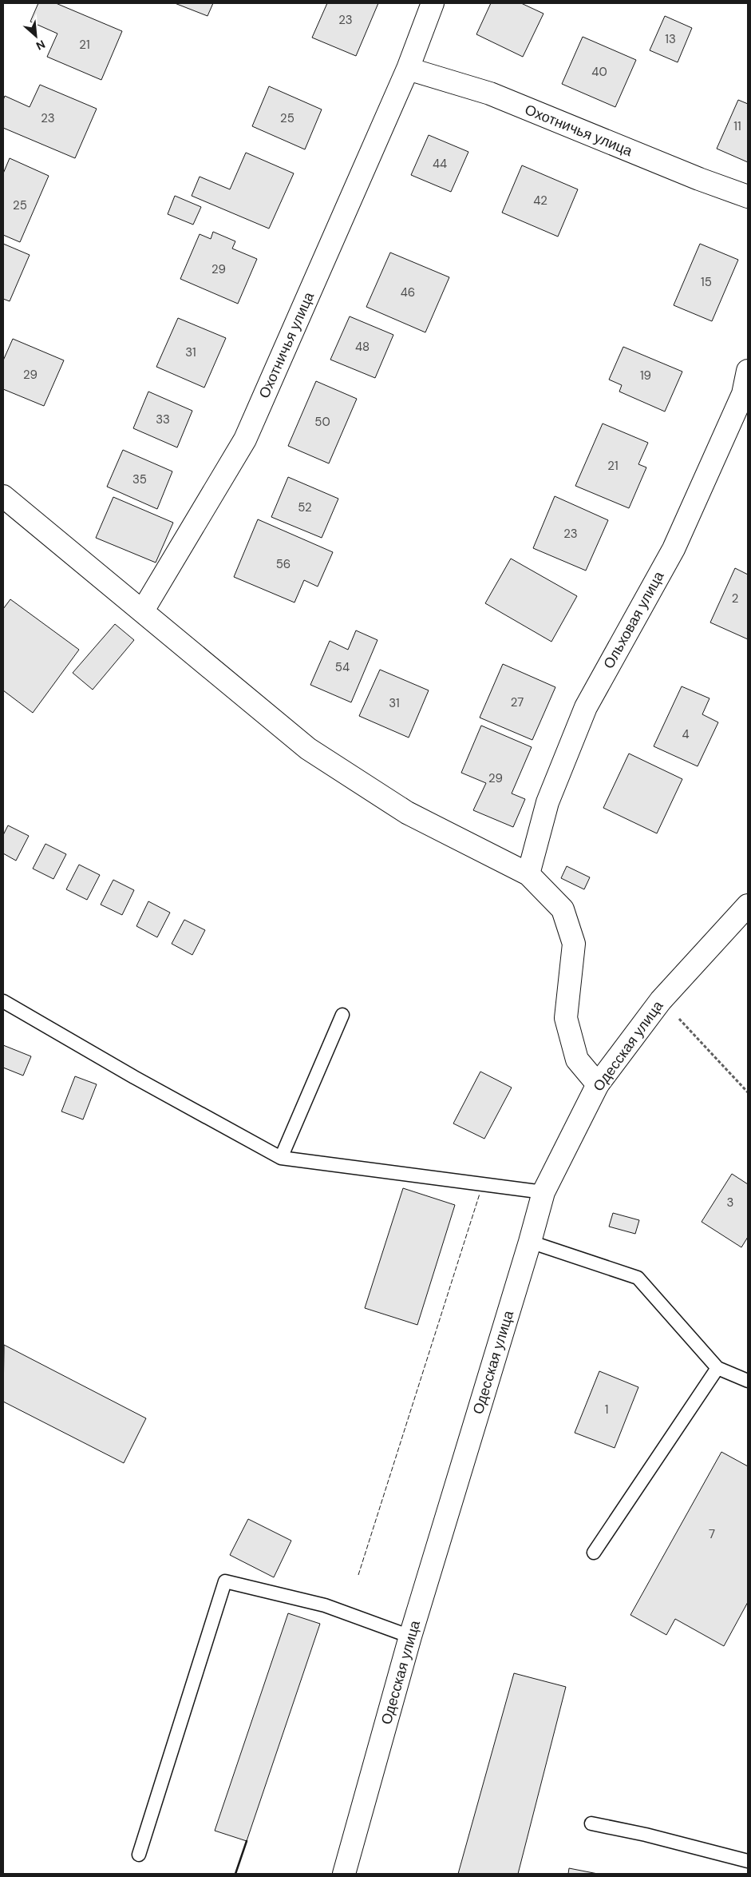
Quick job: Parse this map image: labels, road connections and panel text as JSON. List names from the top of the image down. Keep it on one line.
{"streets":{"street":["Охотничья улица","Ольховая улица","Одесская улица"]},"house_numbers":["23","13","21","40","23","25","11","44","42","25","29","15","46","48","31","29","19","33","50","21","35","52","23","56","2","54","27","31","4","29","3","1","7"],"north":"bottom right"}
